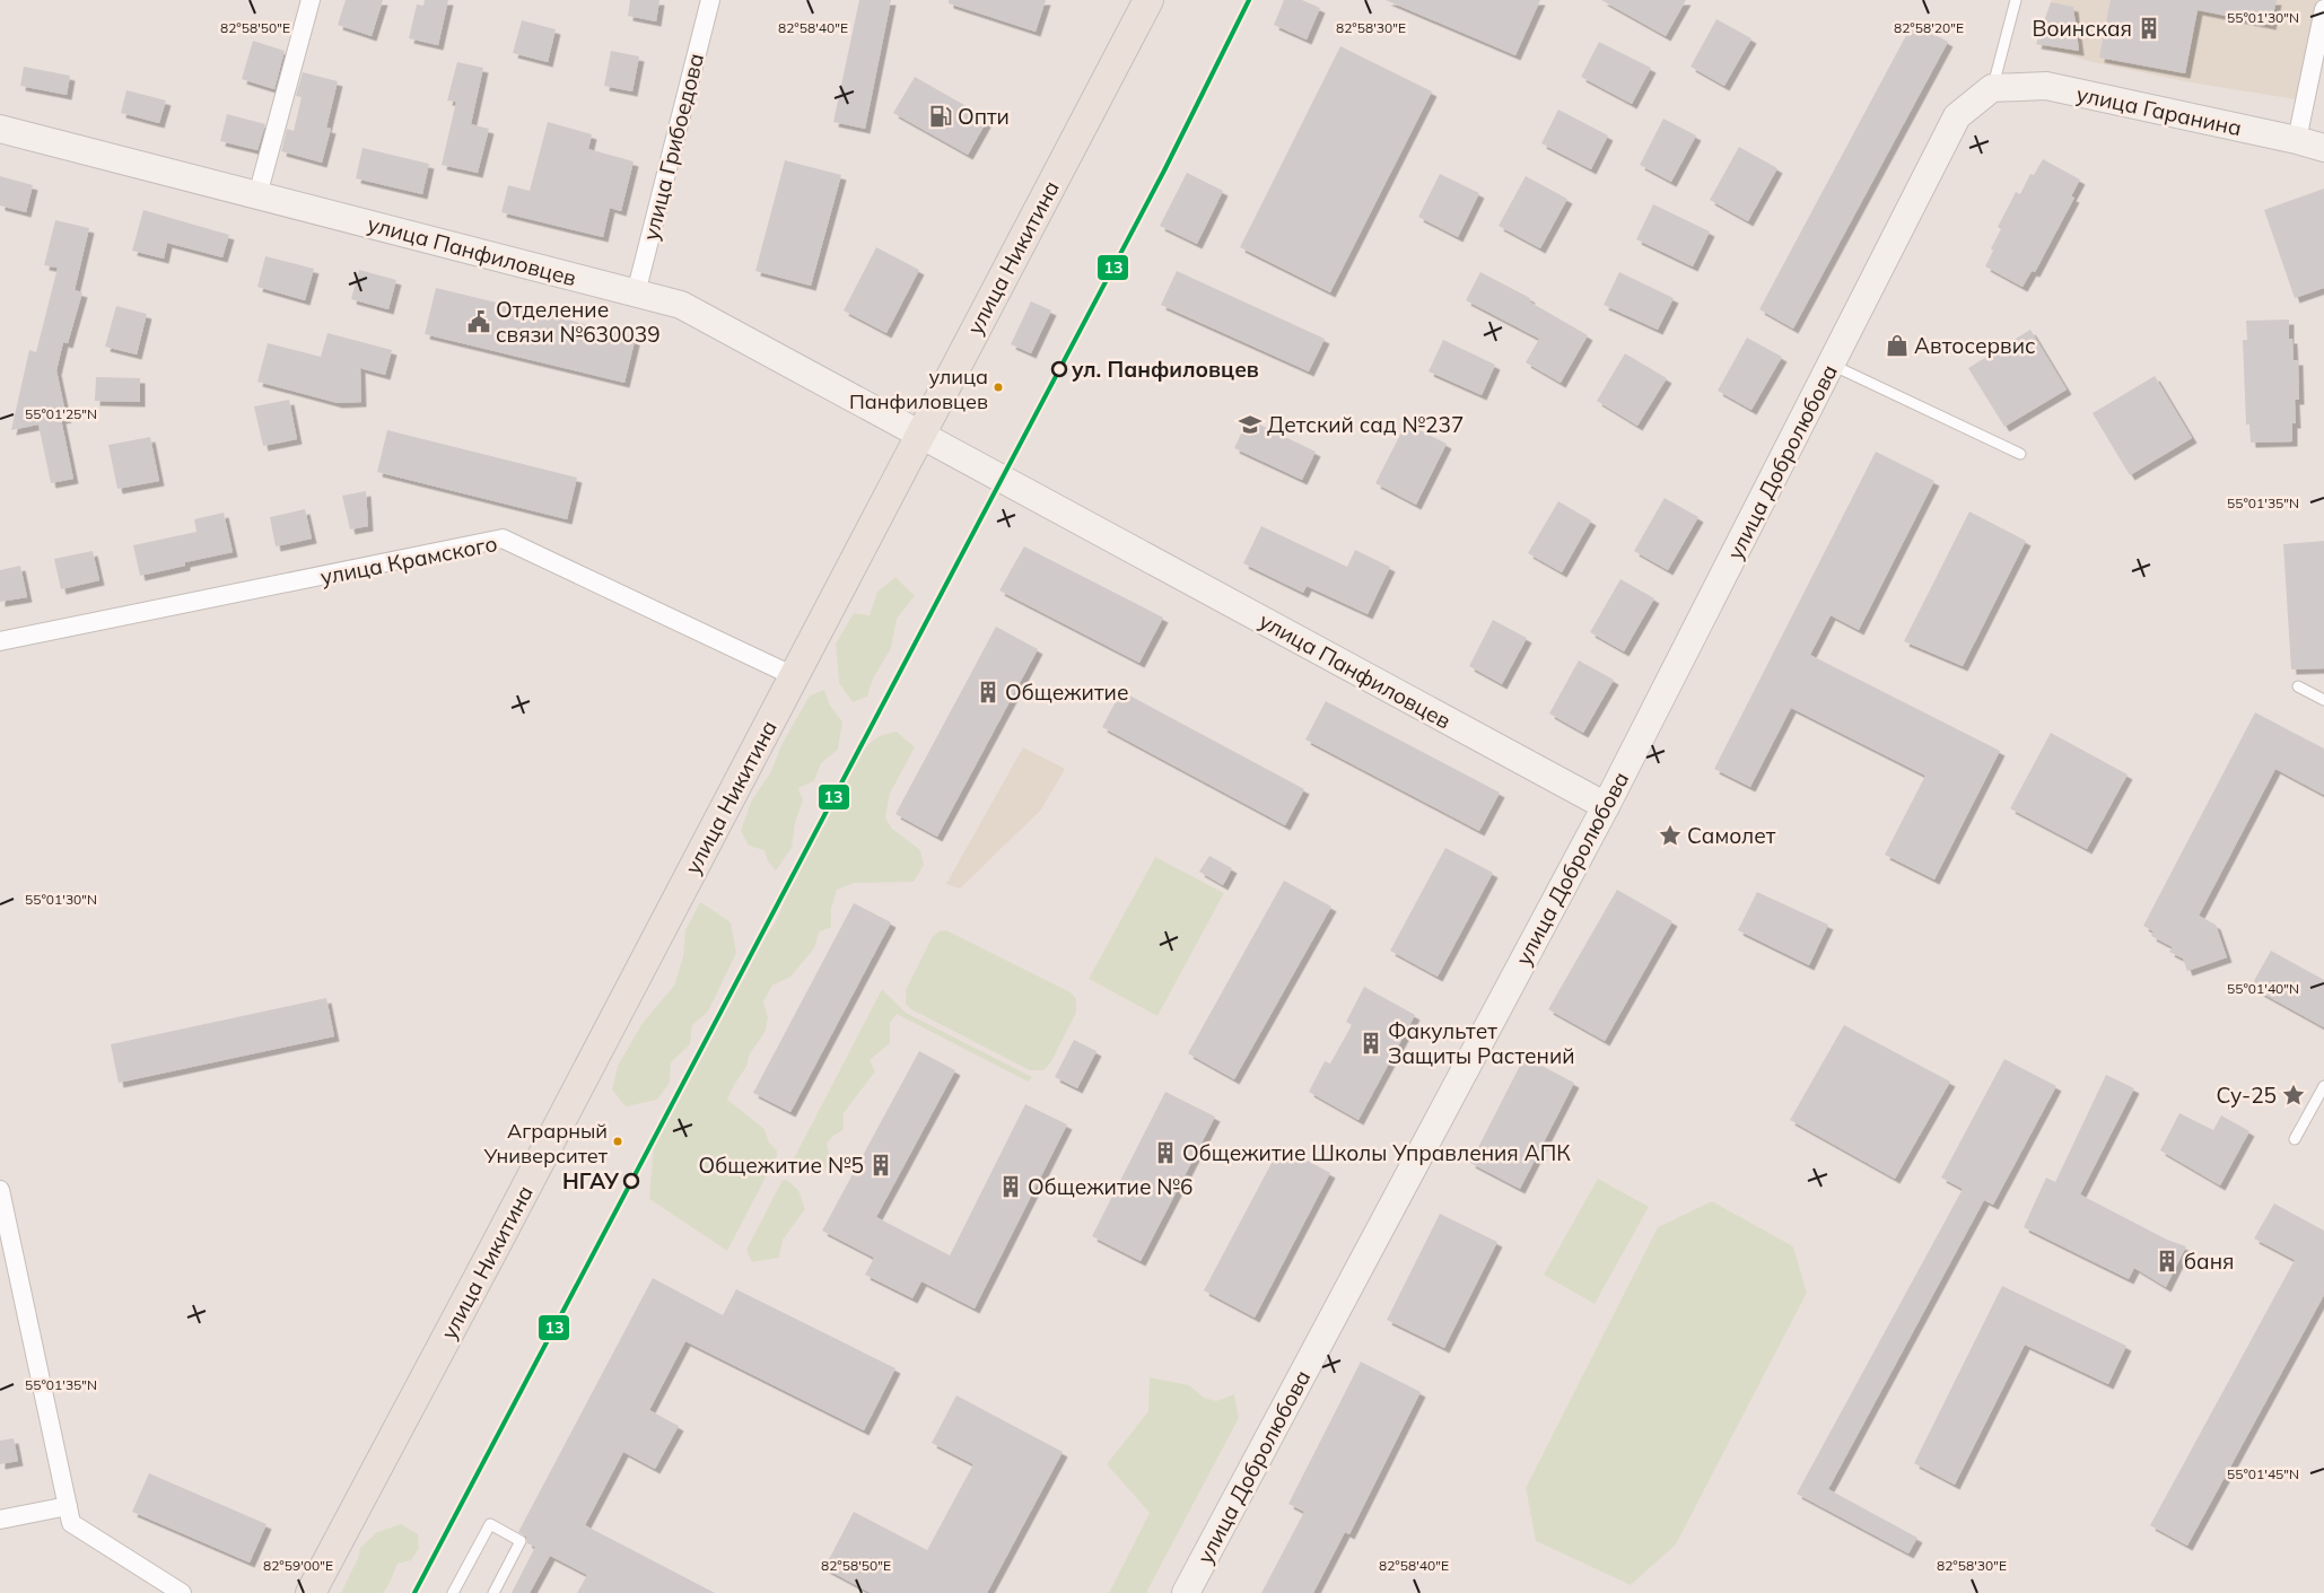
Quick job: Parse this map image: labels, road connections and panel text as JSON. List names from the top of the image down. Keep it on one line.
{"streets":{"main road":["улица Никитина"],"street":["улица Гаранина","улица Грибоедова","улица Панфиловцев","улица Добролюбова","улица Крамского"]},"crossings":[["улица Гаранина","улица Добролюбова"],["улица Грибоедова","улица Панфиловцев"],["улица Панфиловцев","улица Никитина"],["улица Панфиловцев","улица Добролюбова"],["улица Никитина","улица Крамского"]],"places":{"building":["Воинская","Общежитие","Факультет Защиты Растений","Общежитие Школы Управления АПК","Общежитие №5","Общежитие №6","баня"],"fuel station":["Опти"],"public building":["Отделение связи №630039"],"shop":["Автосервис"],"other":["ул. Панфиловцев","улица Панфиловцев","Аграрный Университет","НГАУ"],"school or university":["Детский сад №237"],"place":["Самолет","Су-25"]},"lines":["transit line 13"],"coordinates":["55°01'30\"N","82°58'20\"E","82°58'50\"E","82°58'40\"E","82°58'30\"E","55°01'25\"N","55°01'35\"N","55°01'40\"N","55°01'45\"N","82°59'00\"E"]}
